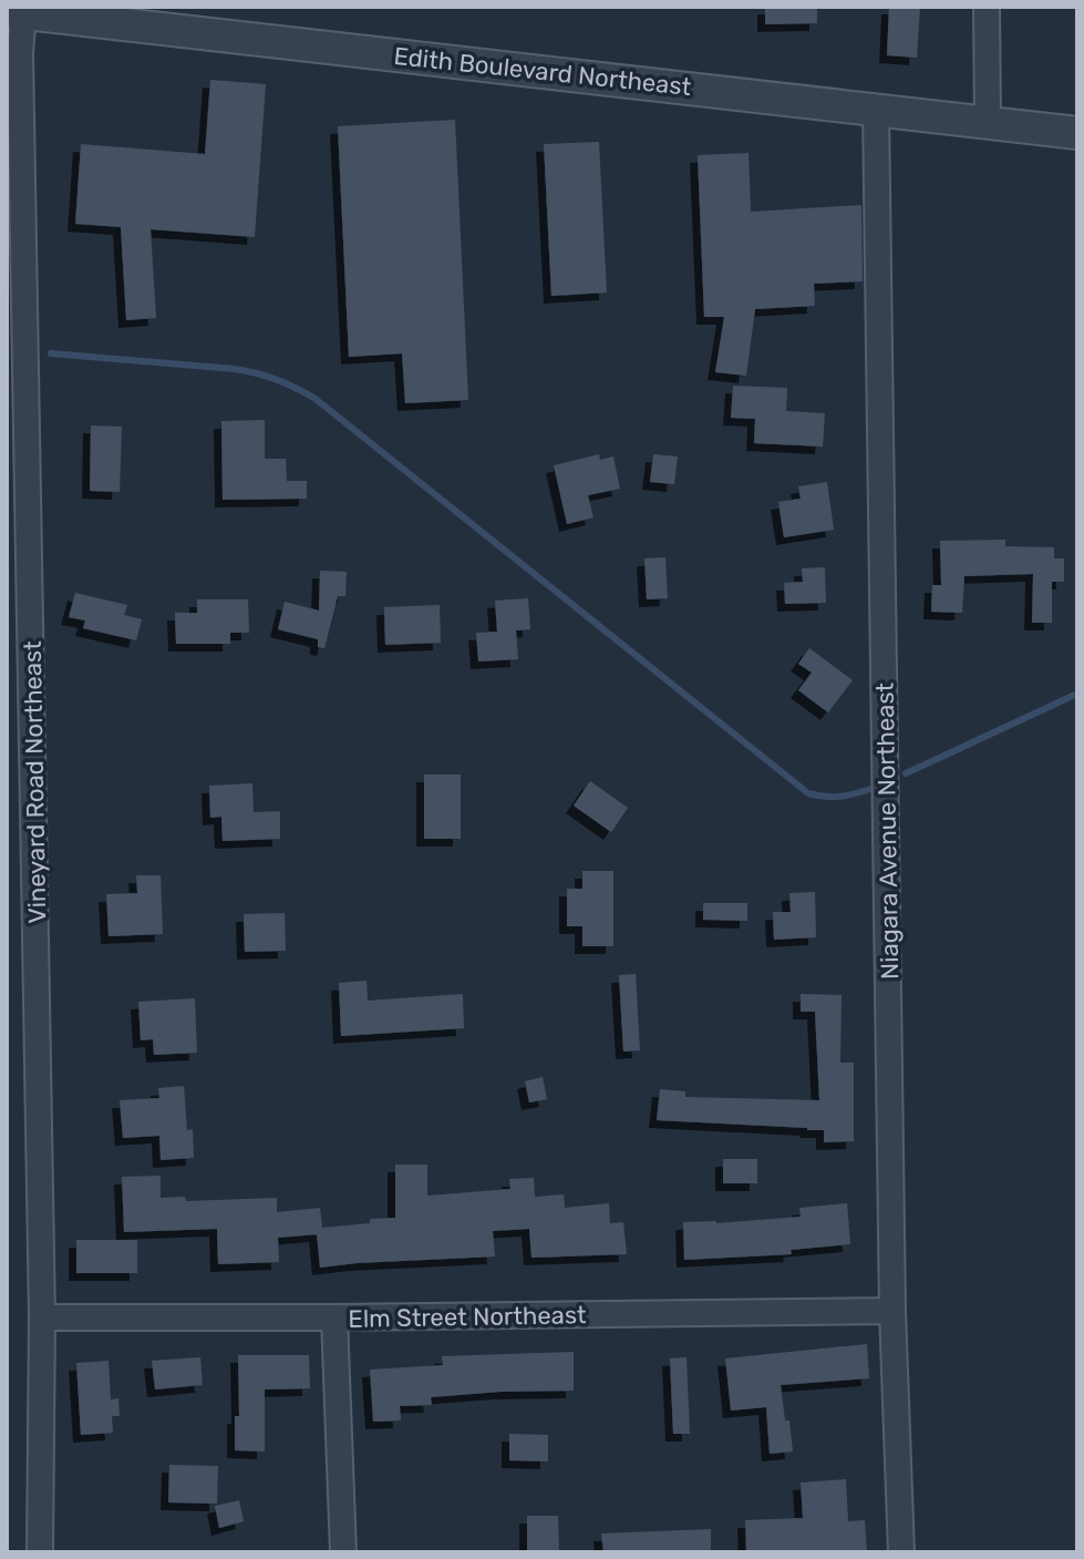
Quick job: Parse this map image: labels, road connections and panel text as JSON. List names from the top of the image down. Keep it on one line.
{"streets":{"street":["Edith Boulevard Northeast","Vineyard Road Northeast","Niagara Avenue Northeast","Elm Street Northeast"]},"crossings":[["Edith Boulevard Northeast","Vineyard Road Northeast"],["Edith Boulevard Northeast","Niagara Avenue Northeast"],["Vineyard Road Northeast","Elm Street Northeast"],["Niagara Avenue Northeast","Elm Street Northeast"]]}
